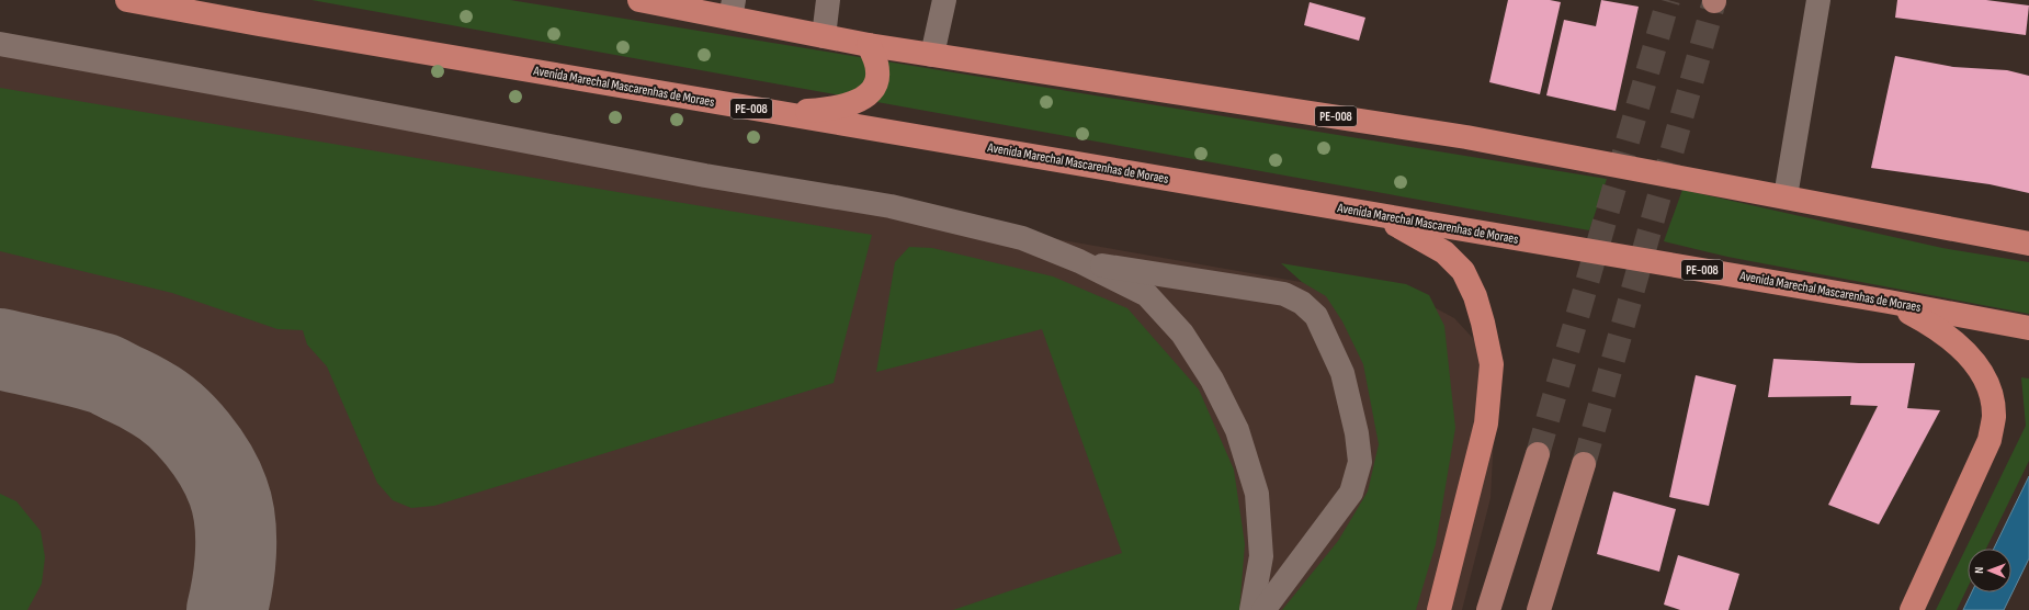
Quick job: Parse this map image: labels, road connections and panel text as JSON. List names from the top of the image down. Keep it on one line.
{"streets":{"highway":["Avenida Marechal Mascarenhas de Moraes","PE-008"]},"north":"left"}
